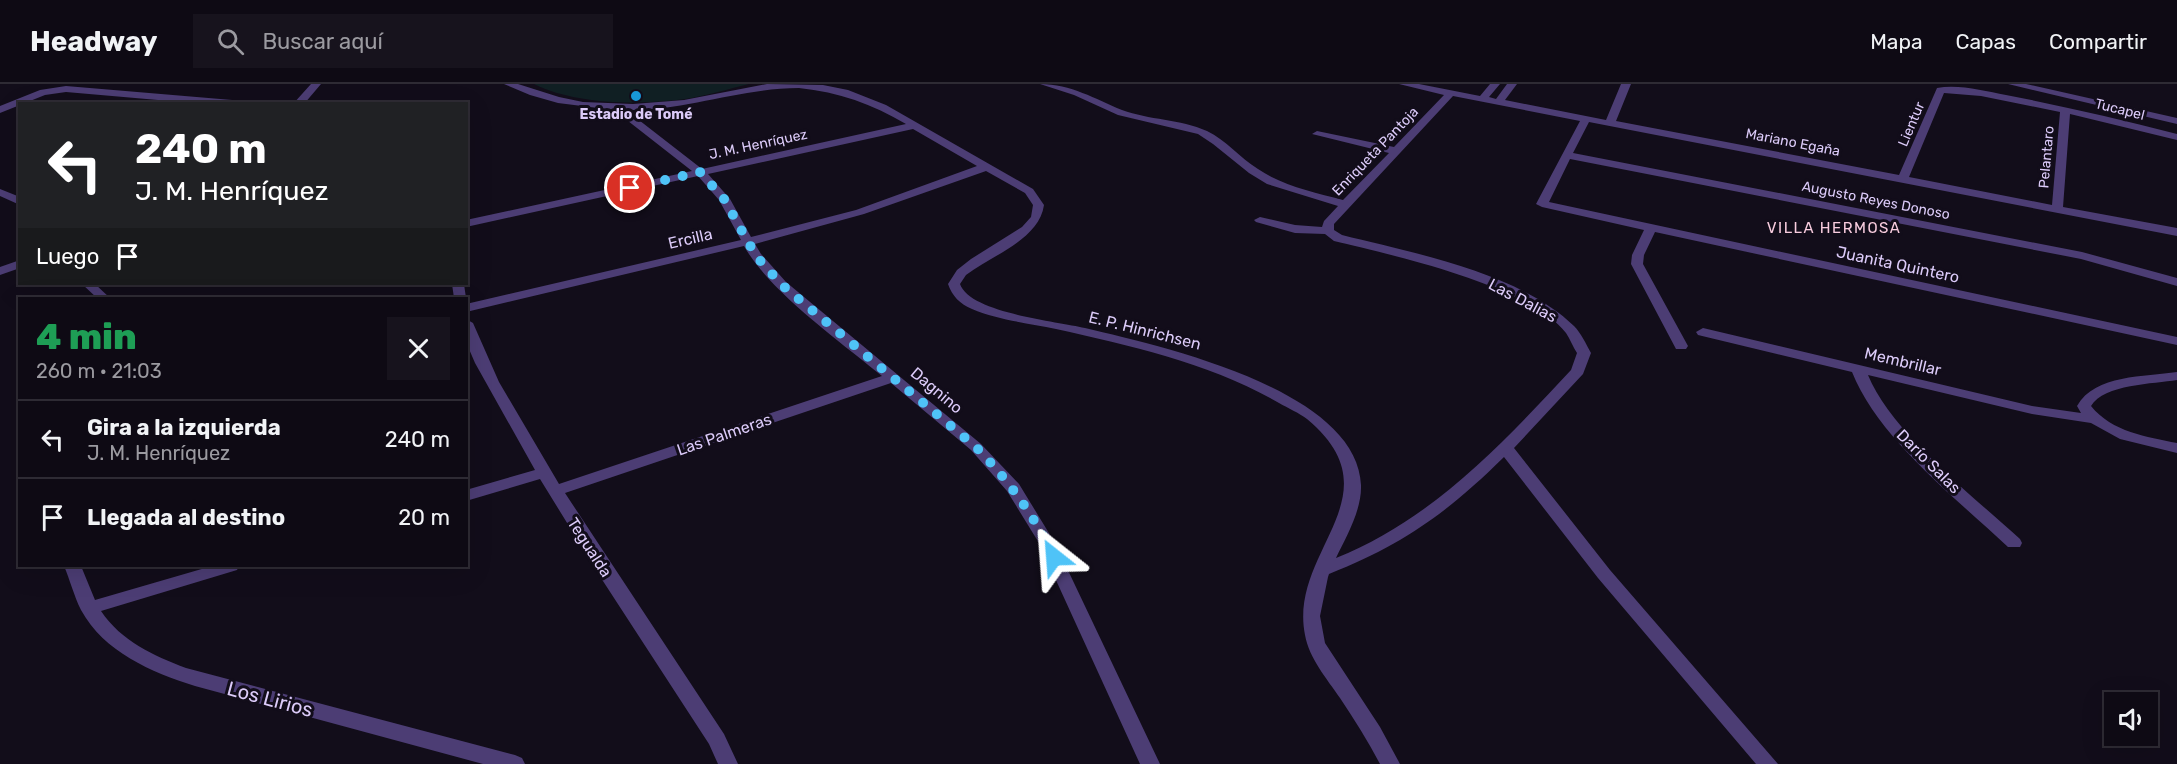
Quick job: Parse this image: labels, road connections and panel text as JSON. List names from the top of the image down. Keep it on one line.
{"streets":{"street":["Tucapel","Lientur","Mariano Egaña","J. M. Henríquez","Enriqueta Pantoja","Pelantaro","Augusto Reyes Donoso","Ercilla","Juanita Quintero","Las Dalias","E. P. Hinrichsen","Membrillar","Dagnino","Las Palmeras","Darío Salas","Tegualda","Los Lirios"]},"crossings":[["Tucapel","Lientur"],["Tucapel","Pelantaro"],["Lientur","Mariano Egaña"],["Mariano Egaña","Enriqueta Pantoja"],["Mariano Egaña","Pelantaro"],["J. M. Henríquez","E. P. Hinrichsen"],["J. M. Henríquez","Dagnino"],["Enriqueta Pantoja","Las Dalias"],["Augusto Reyes Donoso","Juanita Quintero"],["Ercilla","E. P. Hinrichsen"],["Ercilla","Dagnino"],["Las Dalias","E. P. Hinrichsen"],["E. P. Hinrichsen","Dagnino"],["Membrillar","Darío Salas"],["Dagnino","Las Palmeras"],["Las Palmeras","Tegualda"]],"districts":["VILLA HERMOSA"],"places":["Estadio de Tomé"],"page":{"header":"Headway","search":"Buscar aquí","nav":["Mapa","Capas","Compartir"],"turn":["240 m","J. M. Henríquez"],"then":"Luego","heading":["4 min","260 m · 21:03"],"list":[{"name":"Gira a la izquierda","note":"J. M. Henríquez","value":"240 m"},{"name":"Llegada al destino","value":"20 m"}]}}
